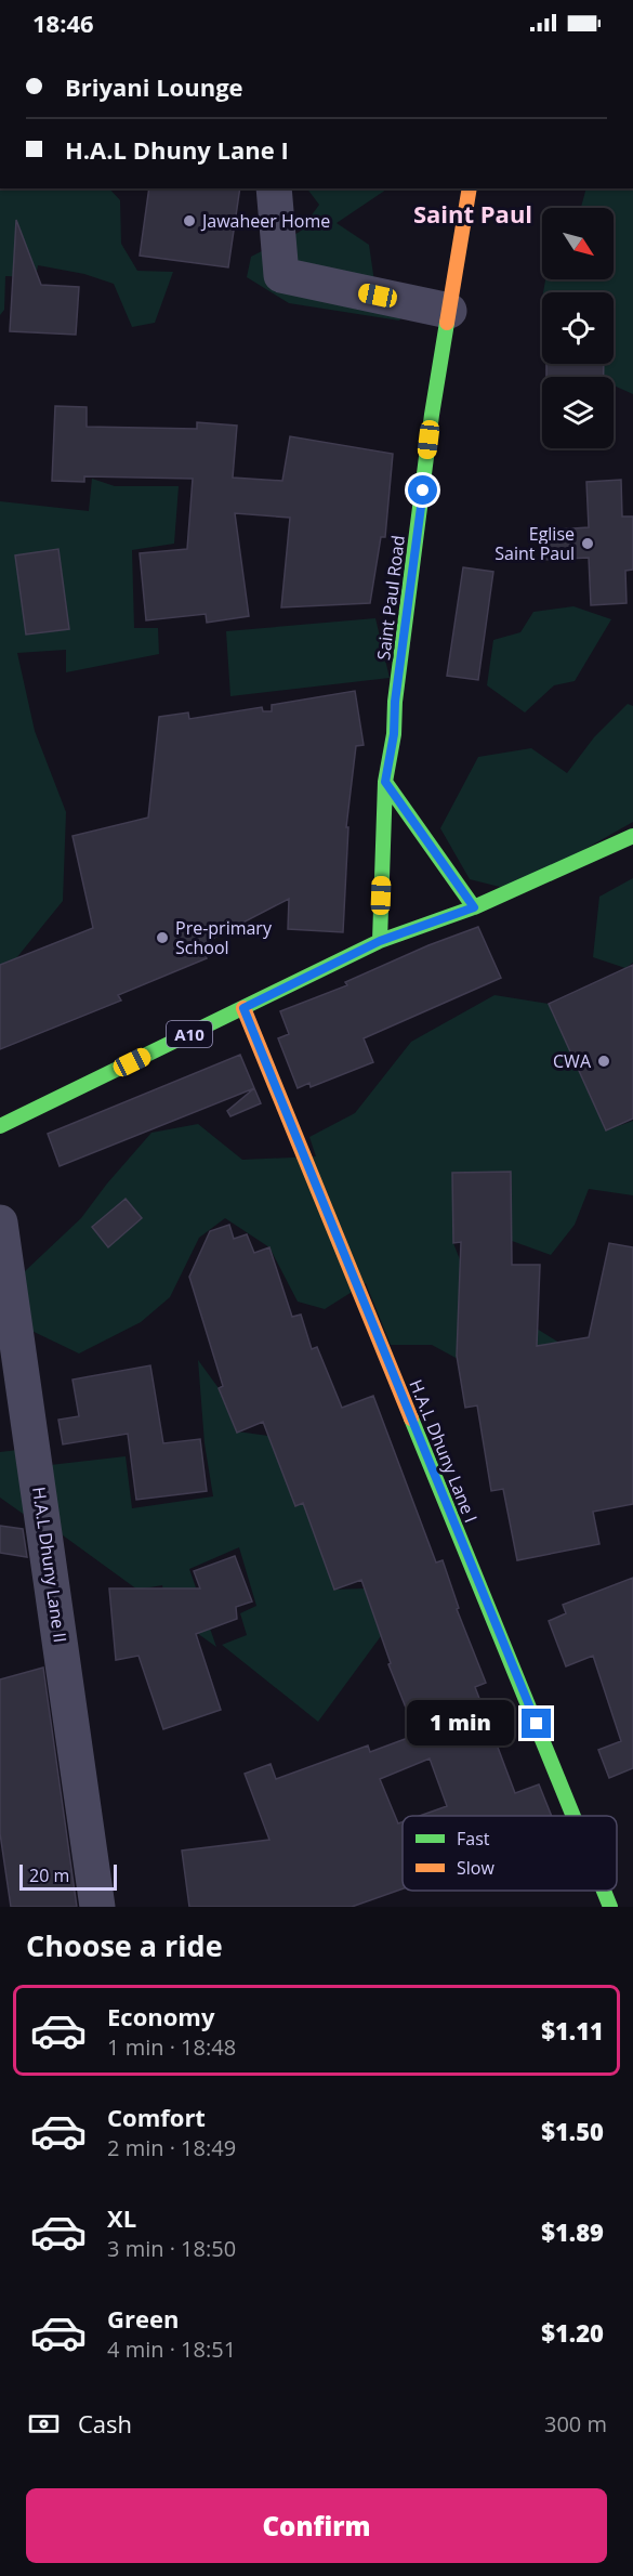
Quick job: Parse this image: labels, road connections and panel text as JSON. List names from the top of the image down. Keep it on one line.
{"streets":{"main road":["Saint Paul Road","A10","H.A.L Dhuny Lane I"],"street":["H.A.L Dhuny Lane II"]},"crossings":[["Saint Paul Road","A10"],["A10","H.A.L Dhuny Lane I"]],"districts":["Saint Paul"],"places":["Jawaheer Home","Eglise Saint Paul","Pre-primary School","CWA"],"legend":["Fast","Slow"],"scale_bar":"20 m","north":"bottom right","page":{"status":"18:46","banner":["Briyani Lounge","H.A.L Dhuny Lane I"],"bubble":"1 min","scale":"20 m","heading":"Choose a ride","list":[{"name":"Economy","note":"1 min · 18:48","value":"$1.11"},{"name":"Comfort","note":"2 min · 18:49","value":"$1.50"},{"name":"XL","note":"3 min · 18:50","value":"$1.89"},{"name":"Green","note":"4 min · 18:51","value":"$1.20"}],"pay":["Cash","300 m"],"buttons":"Confirm"}}
